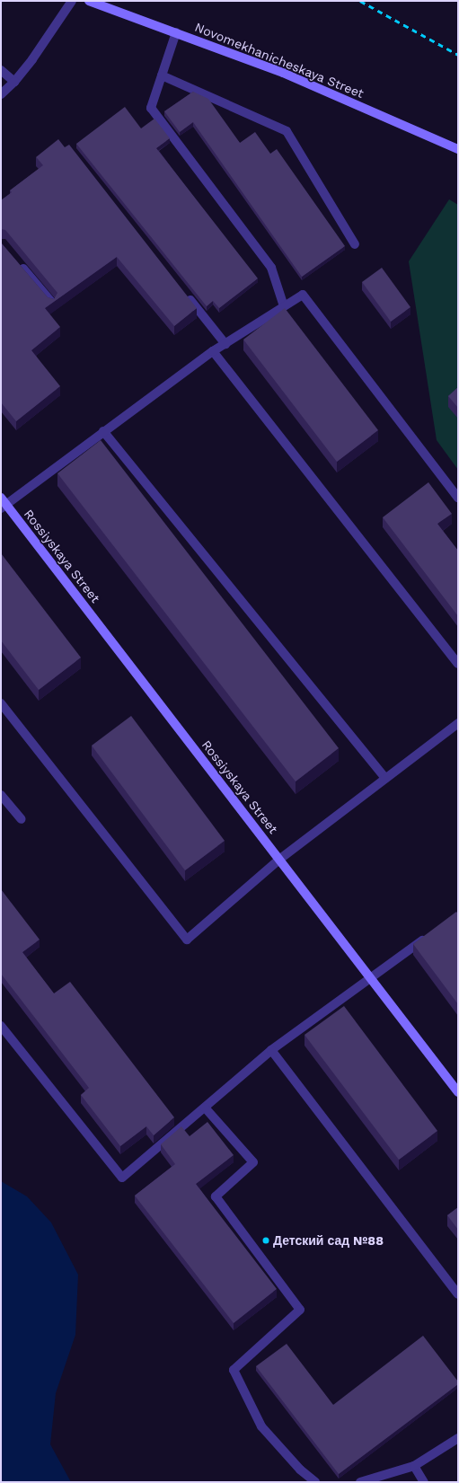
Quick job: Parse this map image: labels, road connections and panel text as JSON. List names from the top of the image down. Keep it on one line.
{"streets":{"main road":["Novomekhanicheskaya Street","Rossiyskaya Street"]},"places":["Детский сад №88"]}
